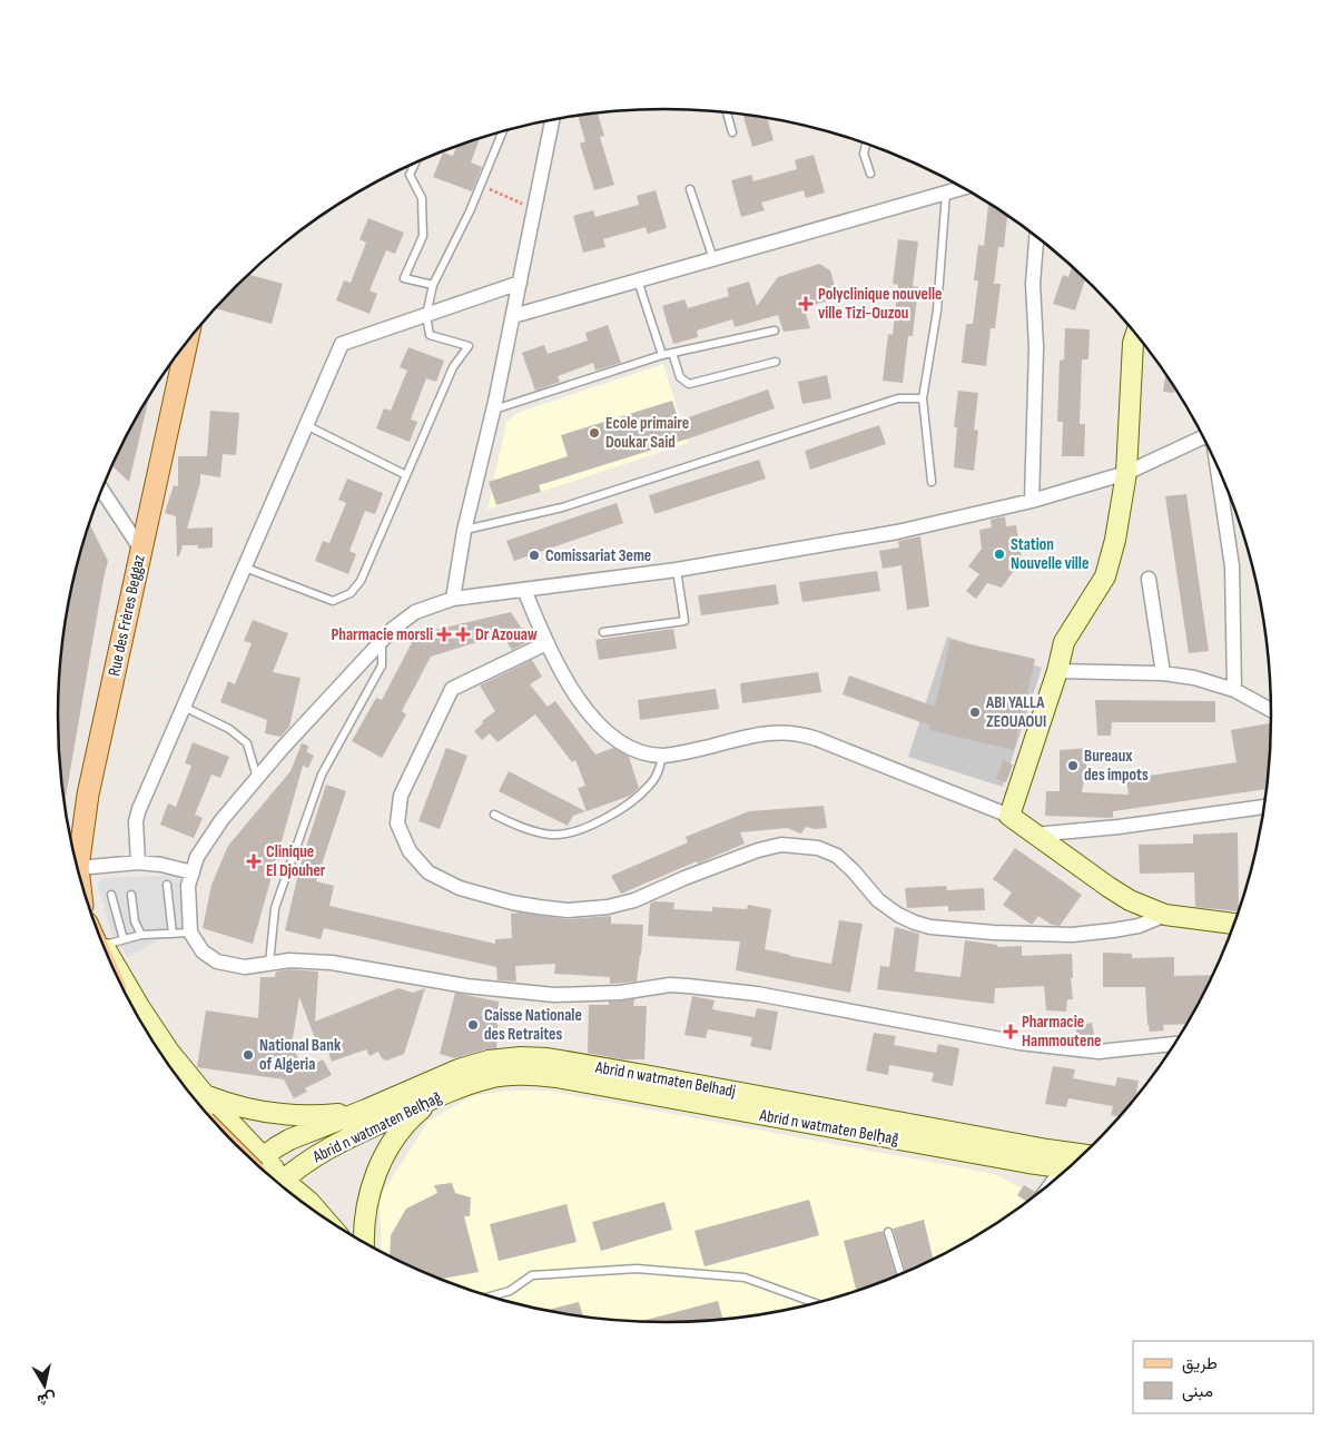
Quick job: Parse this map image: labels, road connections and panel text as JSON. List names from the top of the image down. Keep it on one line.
{"streets":{"main road":["Rue des Frères Beggaz","Abrid n watmaten Belhadj","Abrid n watmaten Belḥaǧ"]},"crossings":[["Abrid n watmaten Belhadj","Abrid n watmaten Belḥaǧ"]],"places":{"health":["Polyclinique nouvelle ville Tizi-Ouzou","Pharmacie morsli","Dr Azouaw","Clinique El Djouher","Pharmacie Hammoutene"],"other":["Ecole primaire Doukar Said","Station Nouvelle ville","Comissariat 3eme","ABI YALLA ZEOUAOUI","Bureaux des impots","Caisse Nationale des Retraites","National Bank of Algeria"]},"legend":["طريق","مبنى"],"north":"bottom"}
